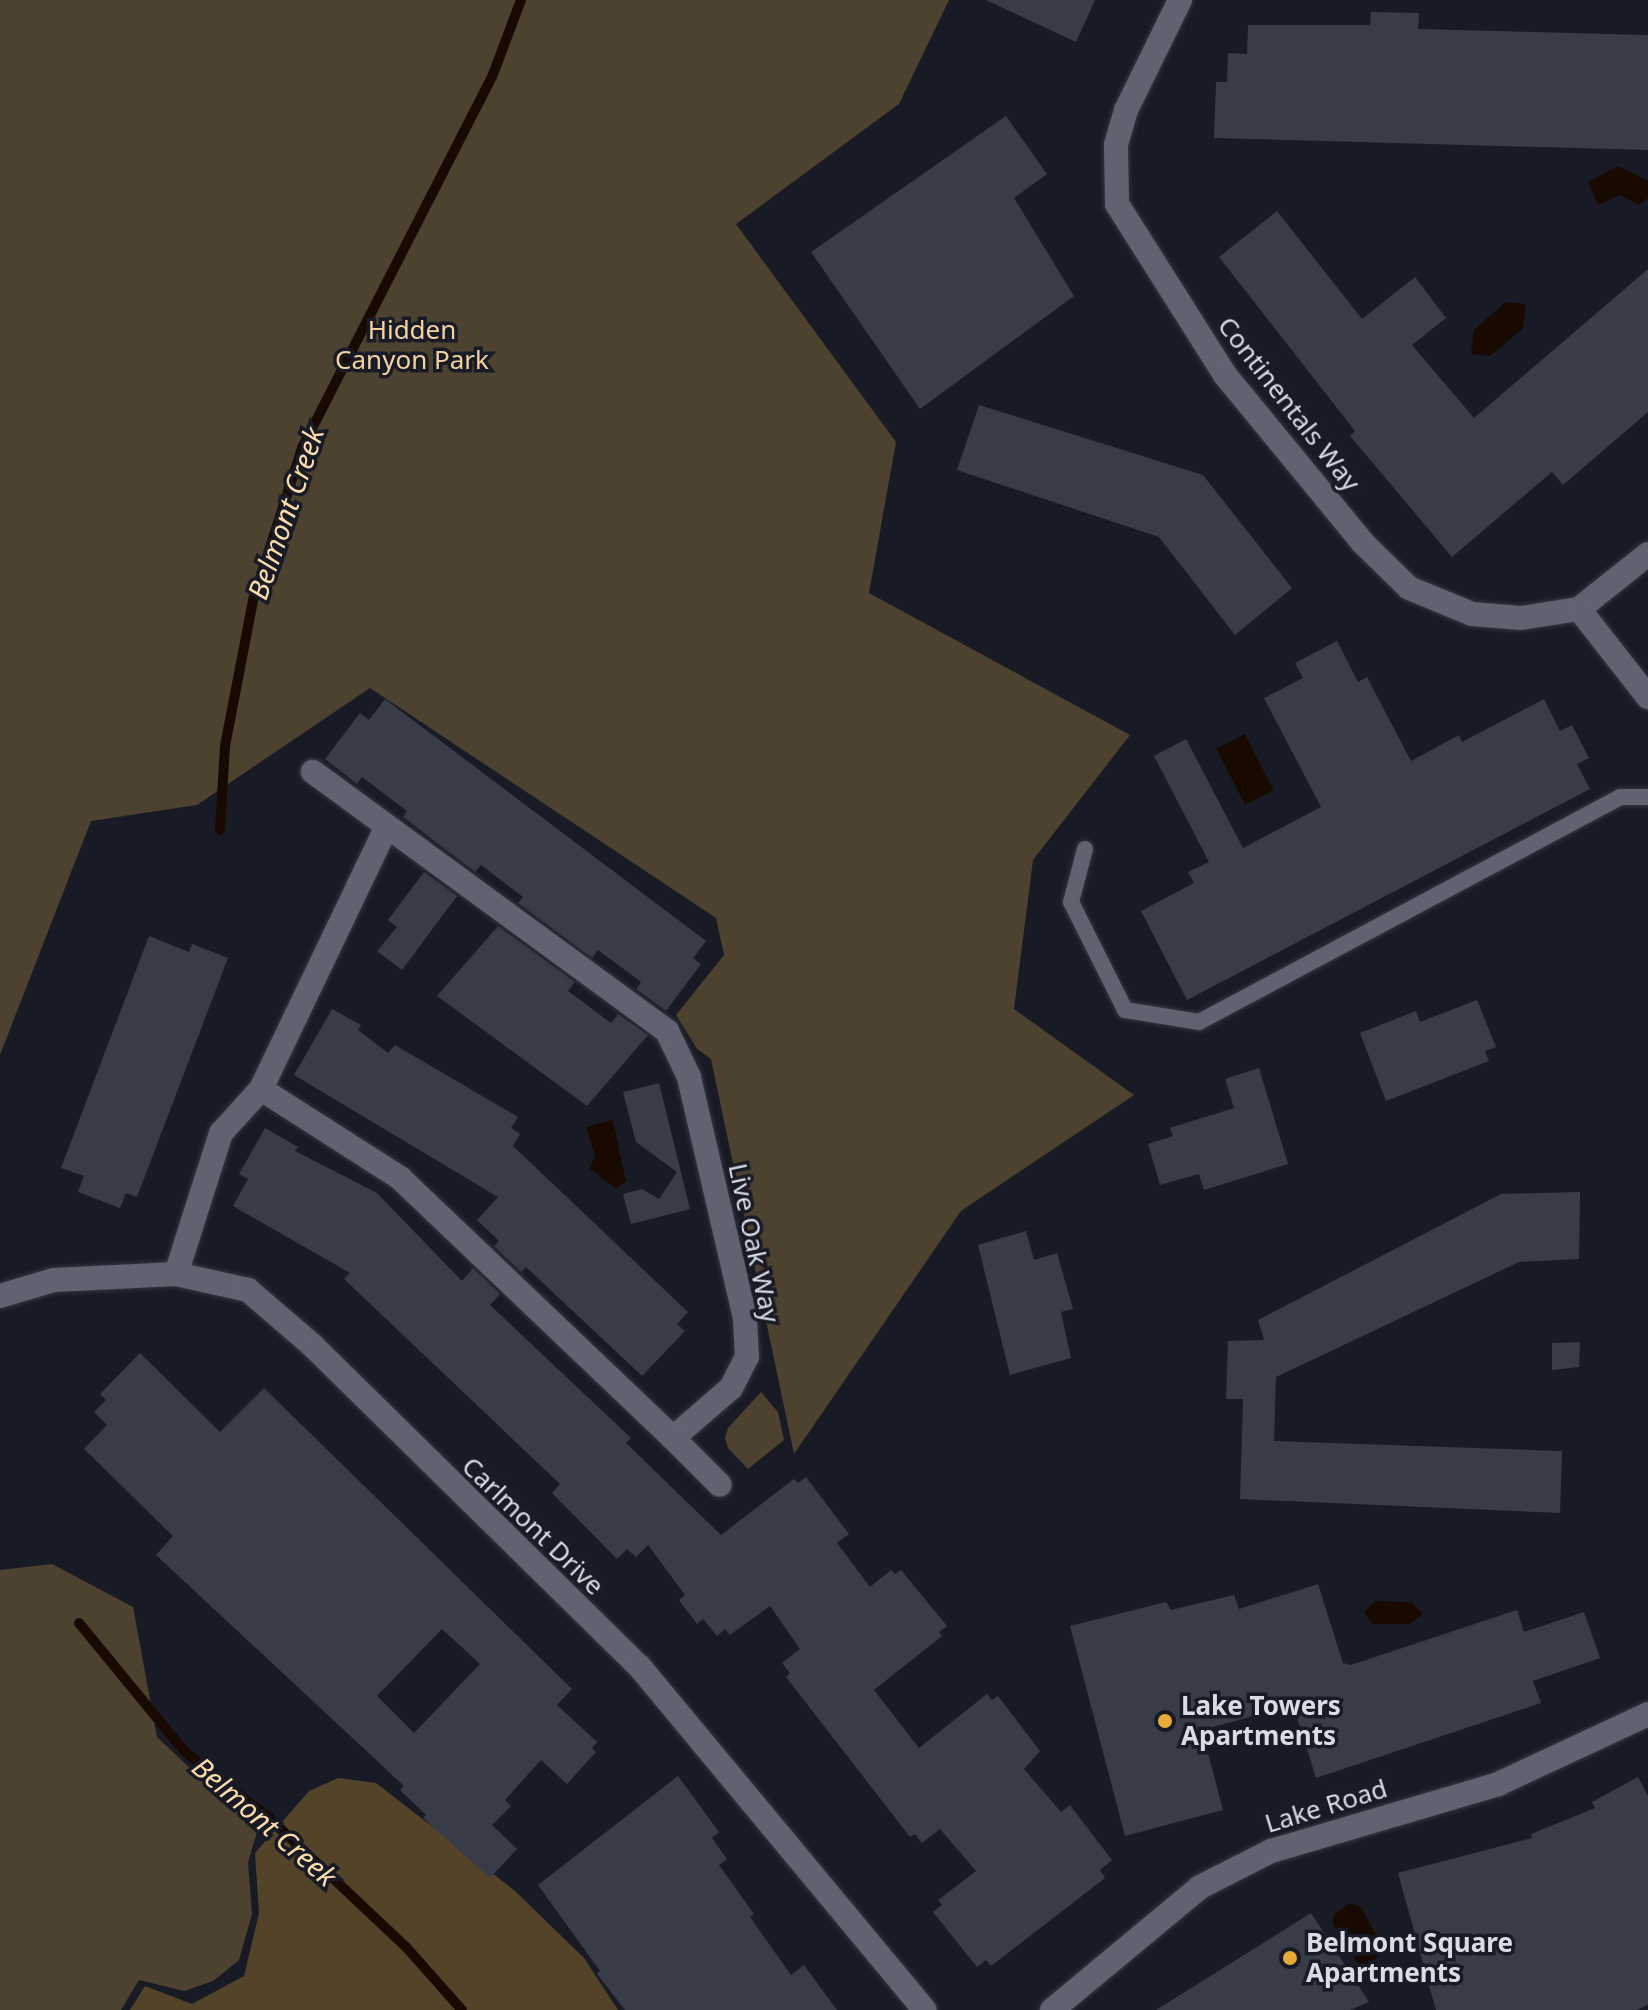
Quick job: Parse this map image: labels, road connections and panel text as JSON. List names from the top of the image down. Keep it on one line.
{"streets":{"street":["Continentals Way","Live Oak Way","Carlmont Drive","Lake Road"]},"water":["Belmont Creek"],"parks":["Hidden Canyon Park"],"places":["Lake Towers Apartments","Belmont Square Apartments"]}
